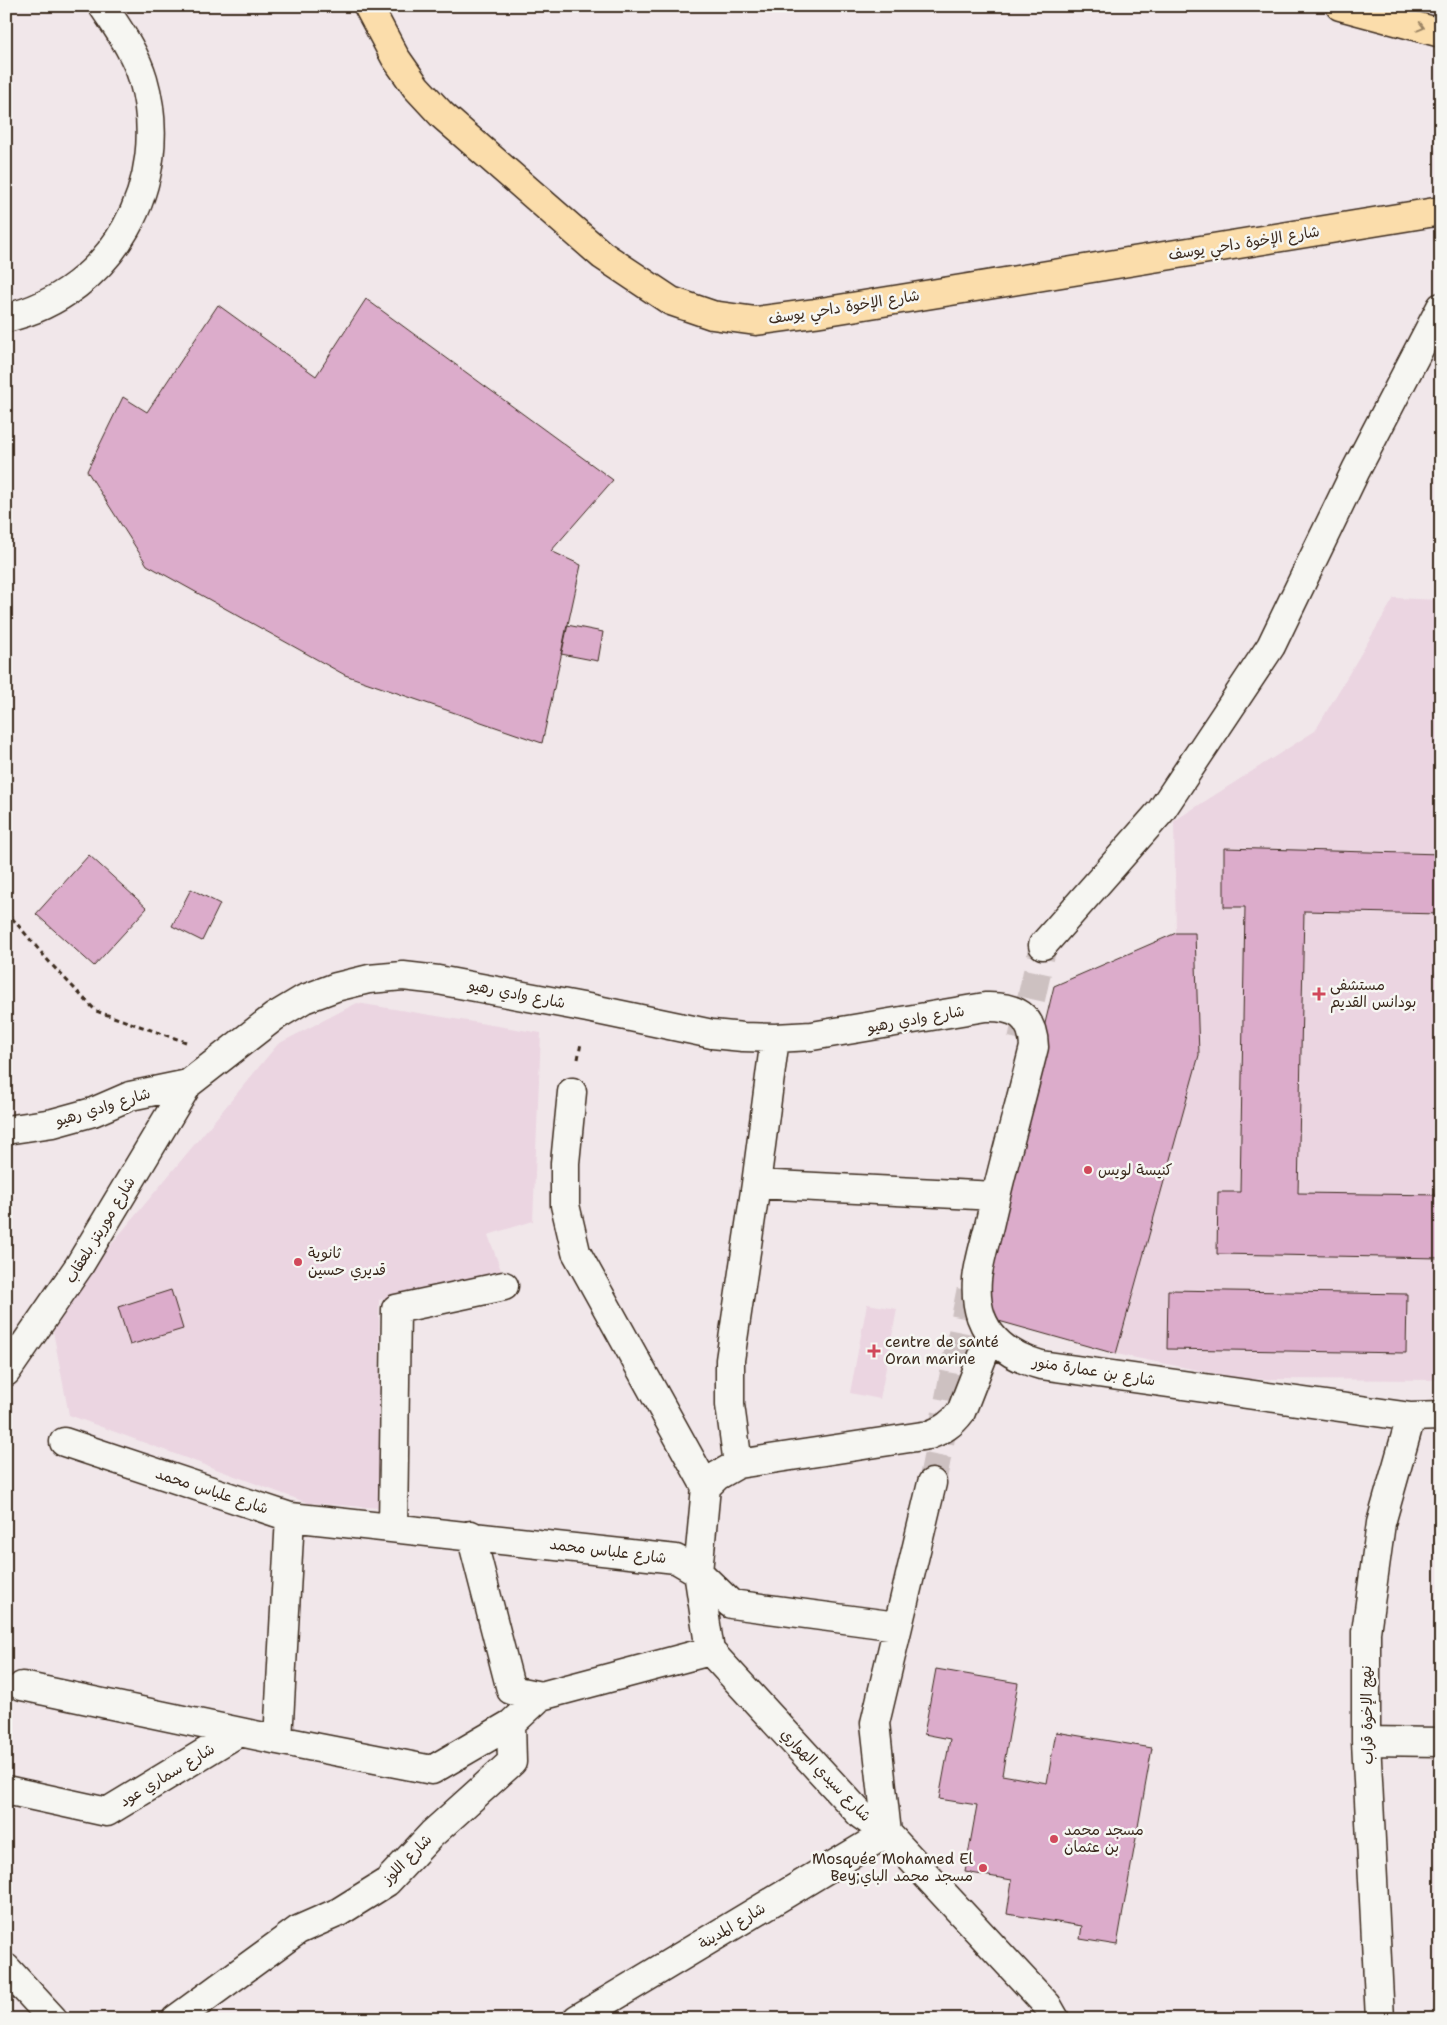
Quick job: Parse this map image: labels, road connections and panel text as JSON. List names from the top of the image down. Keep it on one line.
{"streets":{"main road":["شارع الإخوة داحي يوسف"],"street":["شارع وادي رهيو","شارع موريتز بلعقاب","شارع بن عمارة منور","شارع علباس محمد","نهج الإخوة قراب","شارع سماري عود","شارع سيدي الهواري","شارع اللوز","شارع المدينة"]},"crossings":[["شارع وادي رهيو","شارع موريتز بلعقاب"],["شارع وادي رهيو","شارع بن عمارة منور"],["شارع بن عمارة منور","نهج الإخوة قراب"],["شارع سماري عود","شارع اللوز"],["شارع سيدي الهواري","شارع المدينة"]],"places":{"health":["مستشفى بودانس القديم","centre de santé Oran marine"],"other":["كنيسة لويس","ثانوية قديري حسين","مسجد محمد بن عثمان","Mosquée Mohamed El Bey;مسجد محمد الباي"]}}
